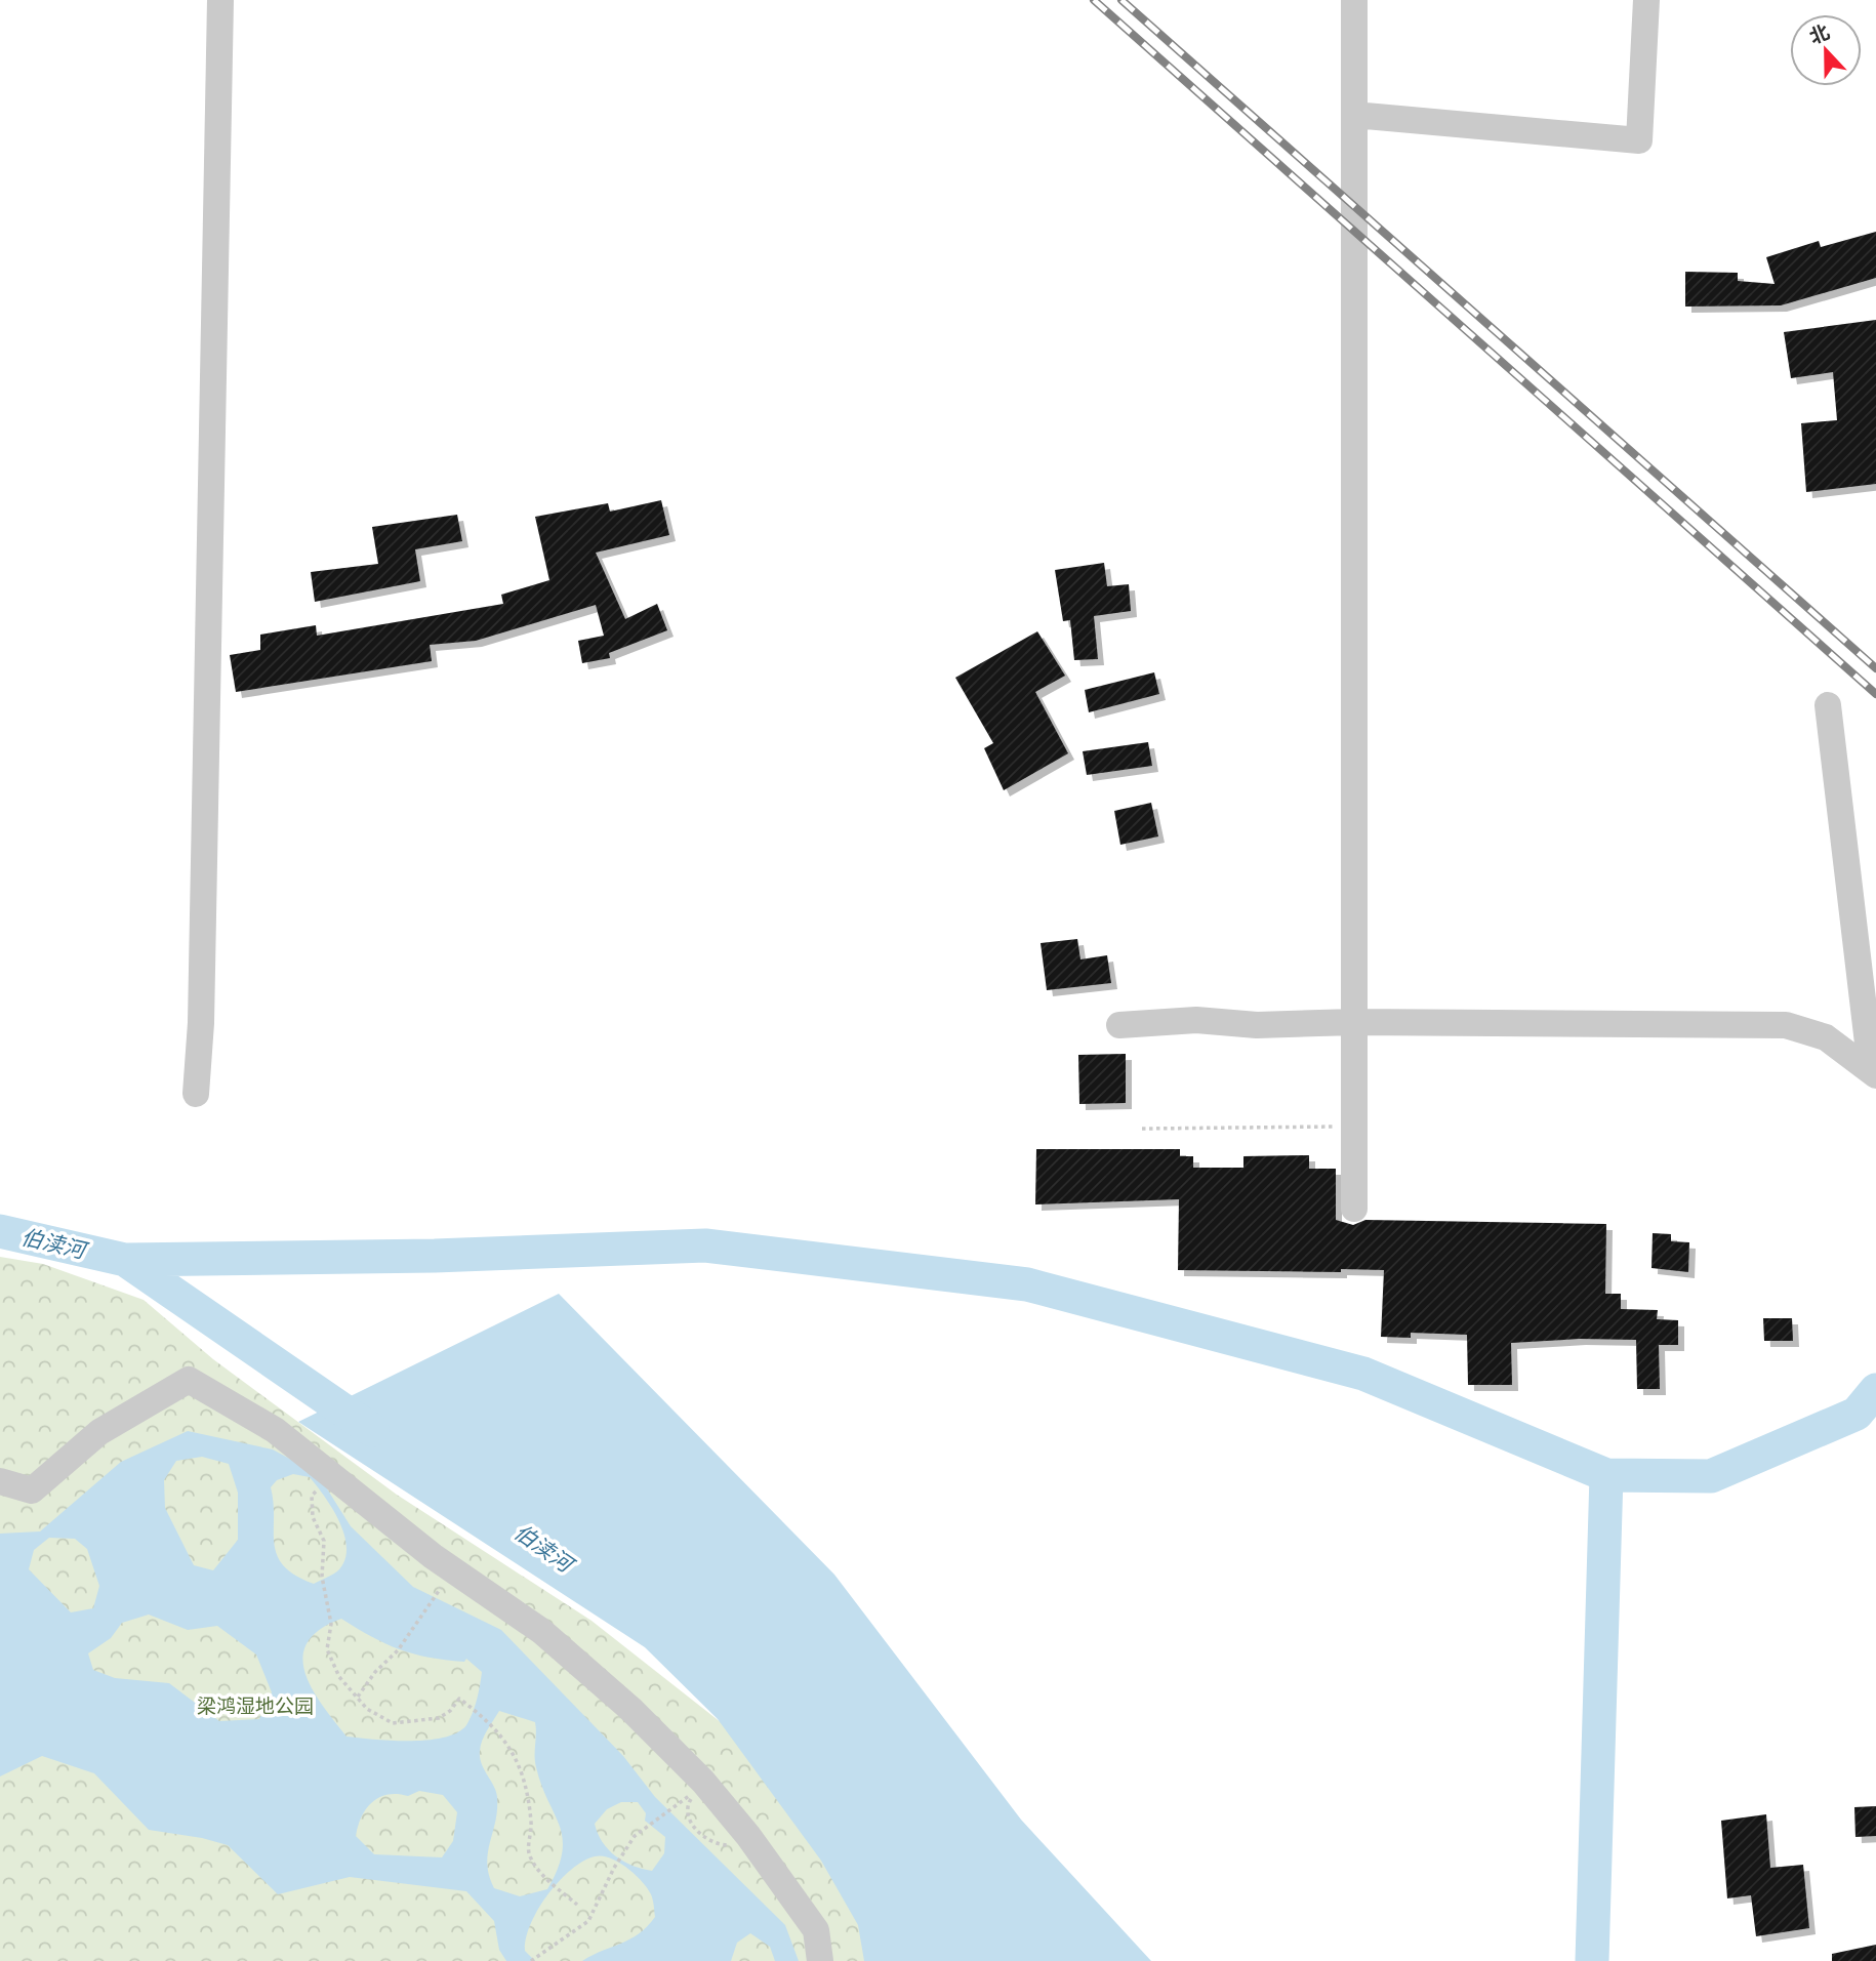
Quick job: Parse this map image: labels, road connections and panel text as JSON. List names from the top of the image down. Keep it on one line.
{"water":["伯渎河"],"parks":["梁鸿湿地公园"],"north":"top"}
